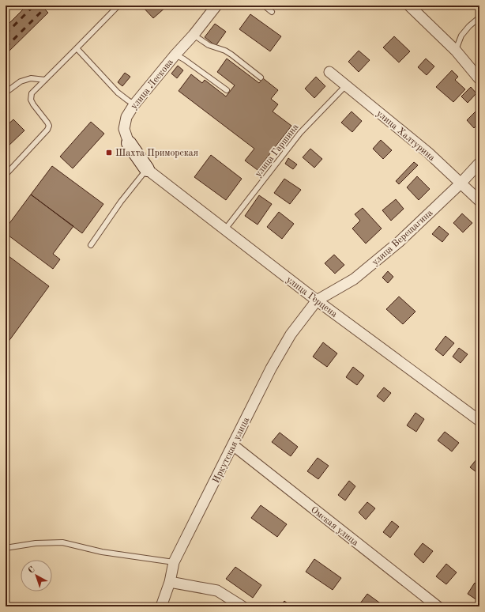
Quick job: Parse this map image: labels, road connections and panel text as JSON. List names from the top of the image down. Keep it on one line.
{"streets":{"street":["улица Лескова","улица Халтурина","улица Верещагина","улица Герцена","Иркутская улица","Омская улица"],"lane":["улица Гаршина"]},"crossings":[["улица Лескова","улица Герцена"],["улица Халтурина","улица Гаршина"],["улица Халтурина","улица Верещагина"],["улица Гаршина","улица Герцена"],["улица Верещагина","улица Герцена"],["улица Верещагина","Иркутская улица"],["улица Герцена","Иркутская улица"],["Иркутская улица","Омская улица"]],"places":{"transit":["Шахта Приморская"]},"north":"top left"}
